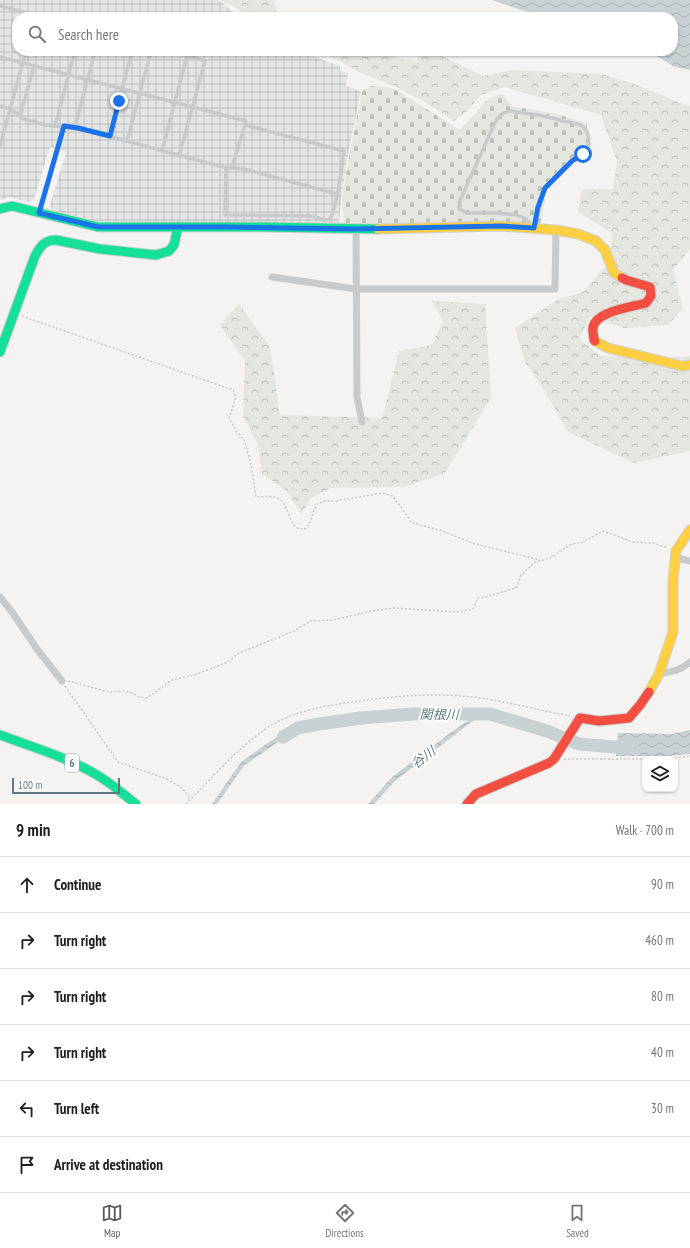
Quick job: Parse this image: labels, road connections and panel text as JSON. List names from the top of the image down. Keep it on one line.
{"streets":{"main road":["6"]},"water":["関根川","谷川"],"scale_bar":"100 m","page":{"search":"Search here","scale":"100 m","heading":["9 min","Walk · 700 m"],"list":[["Continue","90 m"],["Turn right","460 m"],["Turn right","80 m"],["Turn right","40 m"],["Turn left","30 m"],"Arrive at destination"],"nav":["Map","Directions","Saved"]}}
